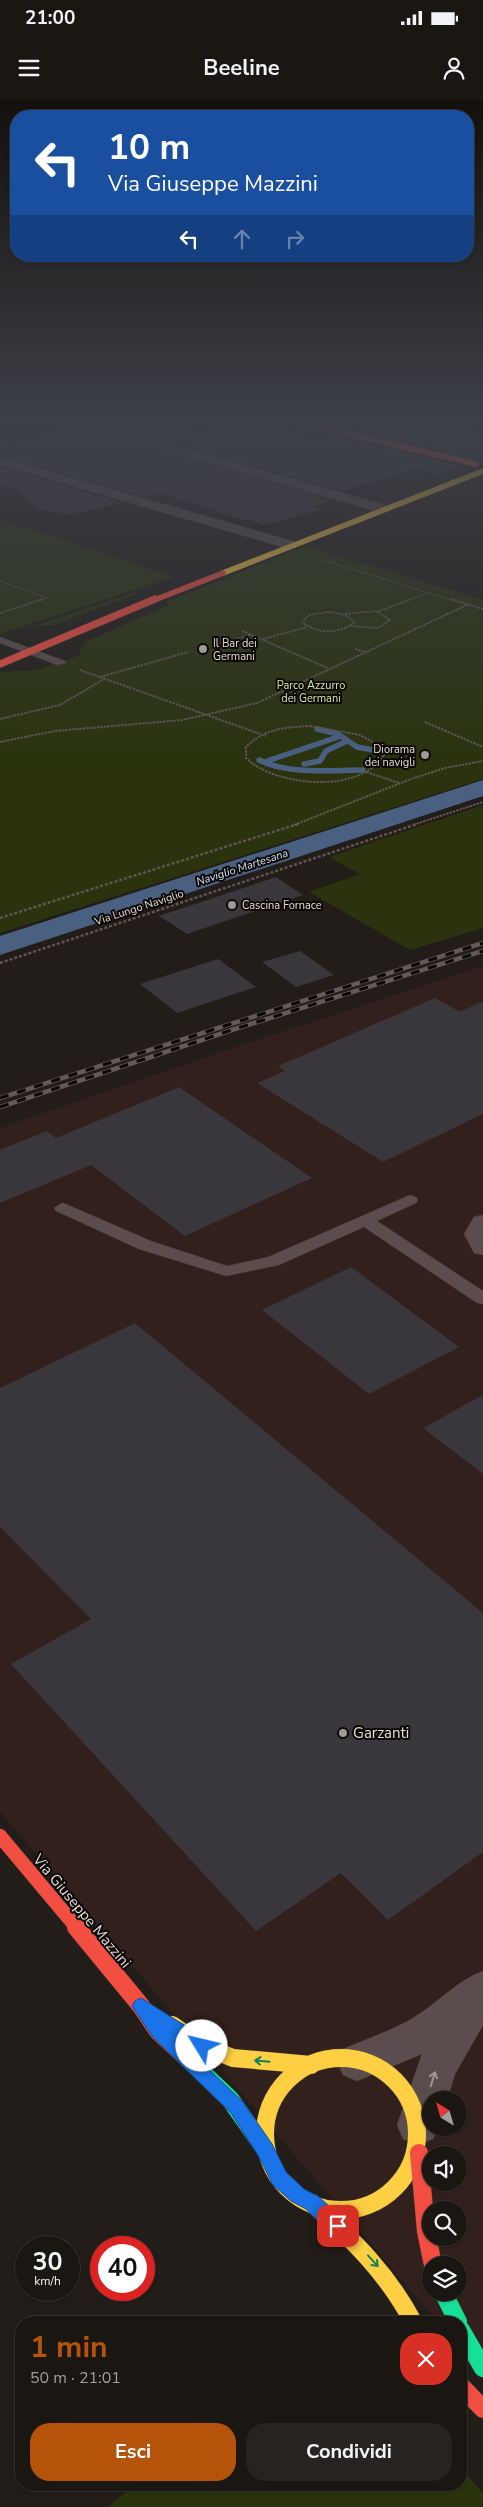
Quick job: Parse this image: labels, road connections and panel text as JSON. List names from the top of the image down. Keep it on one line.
{"streets":{"street":["Via Giuseppe Mazzini"],"path":["Via Lungo Naviglio"]},"water":["Naviglio Martesana"],"parks":["Parco Azzurro dei Germani"],"places":["Il Bar dei Germani","Diorama dei navigli","Cascina Fornace","Garzanti"],"north":"top left","page":{"status":"21:00","header":"Beeline","turn":["10 m","Via Giuseppe Mazzini"],"speed":"30 km/h","limit":"40","heading":["1 min","50 m · 21:01"],"buttons":["Esci","Condividi"]}}
